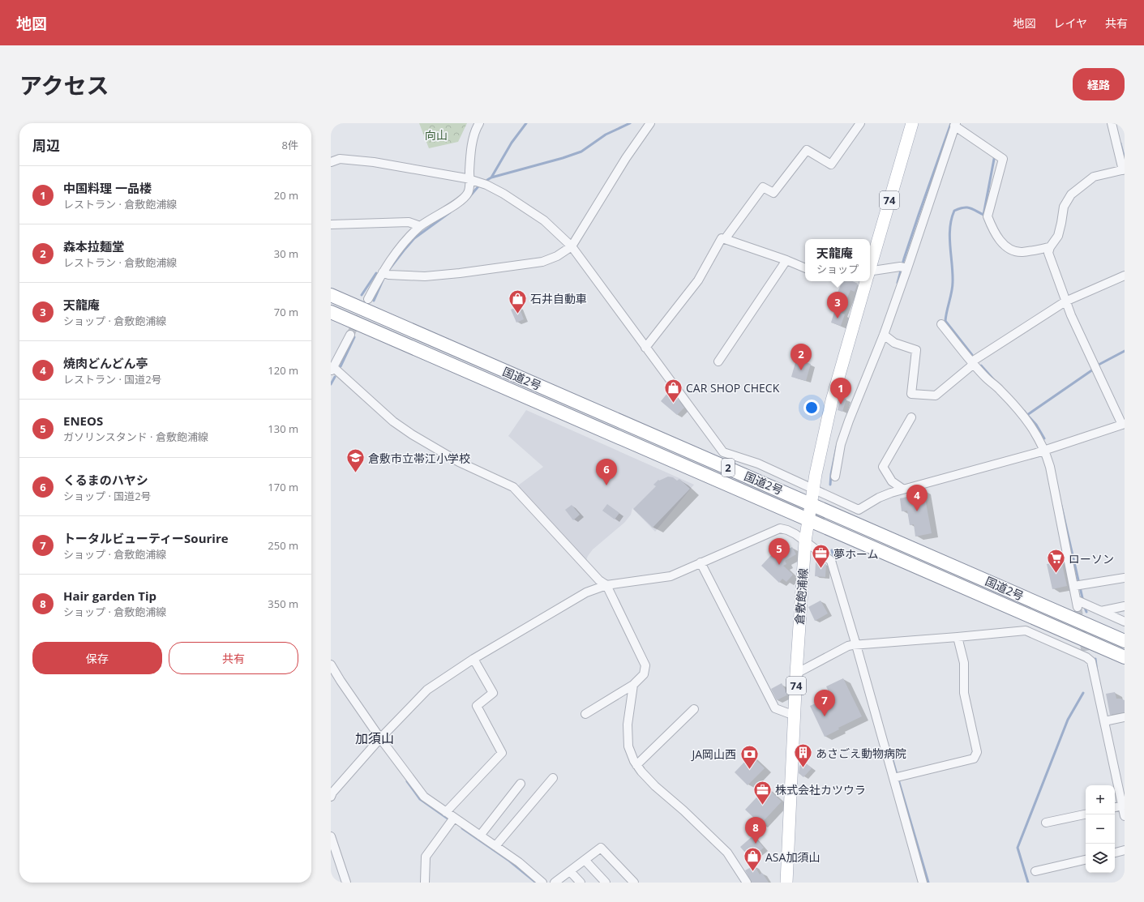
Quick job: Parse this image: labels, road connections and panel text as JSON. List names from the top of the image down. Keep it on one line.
{"streets":{"highway":["国道2号","2"],"main road":["74","倉敷飽浦線"]},"crossings":[["国道2号","倉敷飽浦線"]],"districts":["加須山"],"parks":["向山"],"places":{"shop":["石井自動車","CAR SHOP CHECK","ASA加須山"],"school or university":["倉敷市立帯江小学校"],"office":["夢ホーム","株式会社カツウラ"],"supermarket":["ローソン"],"building":["あさごえ動物病院"],"bank":["JA岡山西"]},"page":{"header":"地図","nav":["地図","レイヤ","共有"],"title":"アクセス","buttons":["経路",["保存","共有"]],"heading":["周辺","8件"],"list":[{"mark":"1","name":"中国料理 一品楼","note":"レストラン · 倉敷飽浦線","value":"20 m"},{"mark":"2","name":"森本拉麺堂","note":"レストラン · 倉敷飽浦線","value":"30 m"},{"mark":"3","name":"天龍庵","note":"ショップ · 倉敷飽浦線","value":"70 m"},{"mark":"4","name":"焼肉どんどん亭","note":"レストラン · 国道2号","value":"120 m"},{"mark":"5","name":"ENEOS","note":"ガソリンスタンド · 倉敷飽浦線","value":"130 m"},{"mark":"6","name":"くるまのハヤシ","note":"ショップ · 国道2号","value":"170 m"},{"mark":"7","name":"トータルビューティーSourire","note":"ショップ · 倉敷飽浦線","value":"250 m"},{"mark":"8","name":"Hair garden Tip","note":"ショップ · 倉敷飽浦線","value":"350 m"}],"popup":["天龍庵","ショップ"],"pins":["3","2","1","6","4","5","7","8"],"map_buttons":["+","−"]}}
